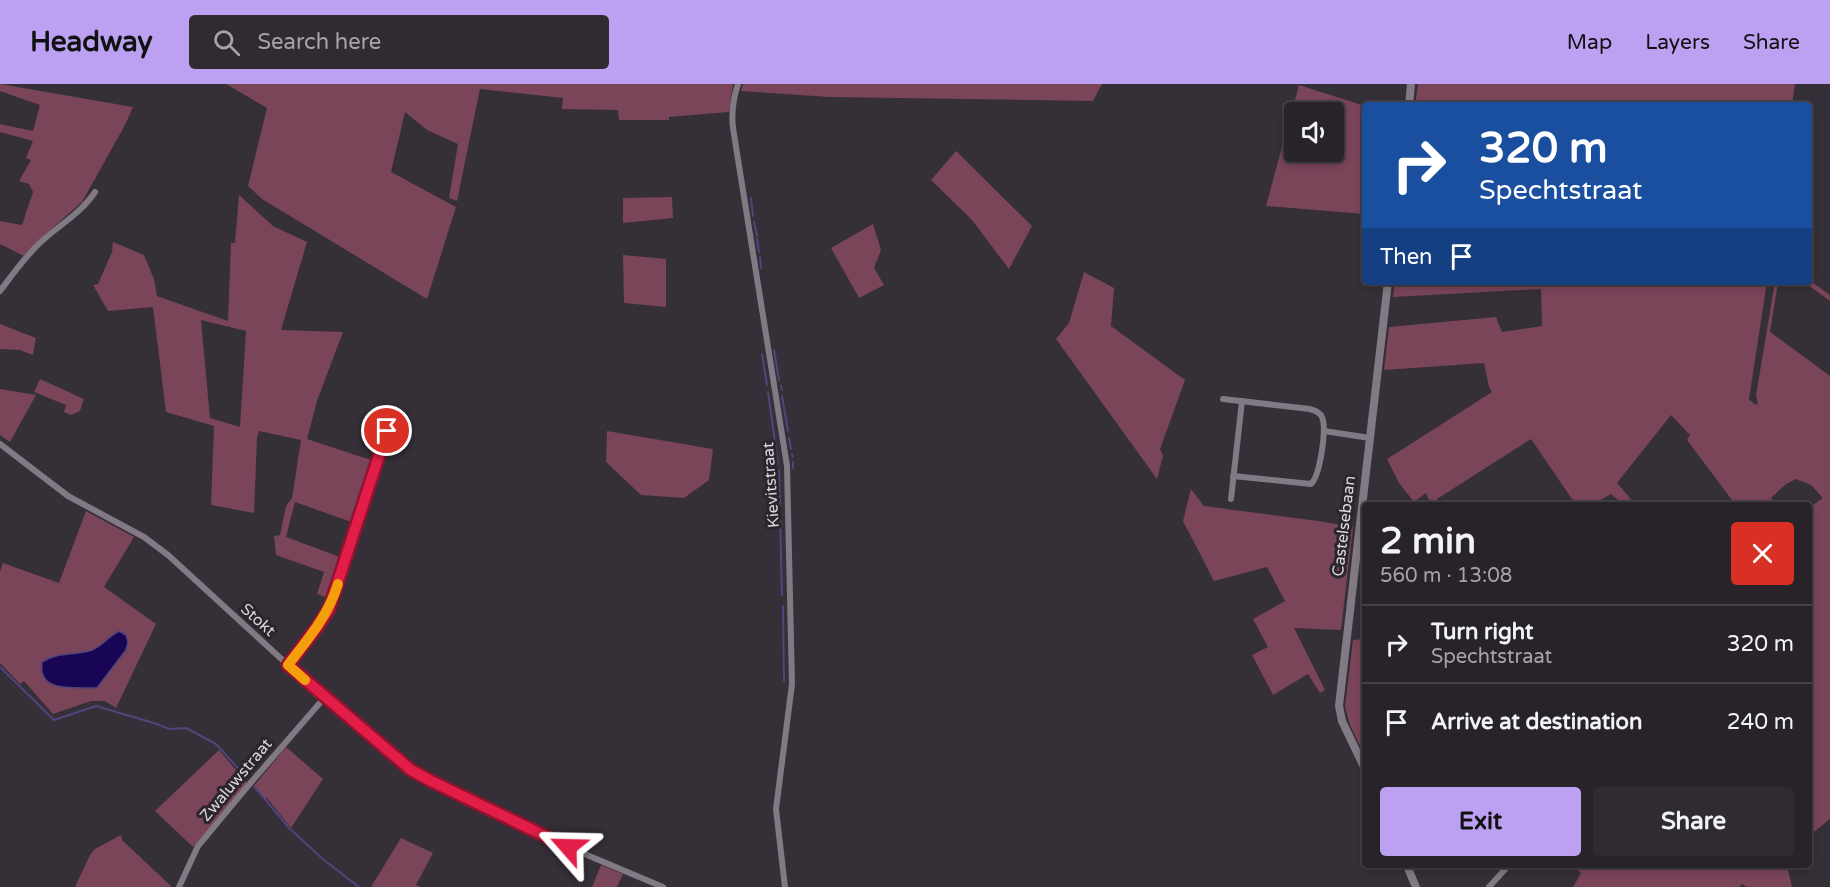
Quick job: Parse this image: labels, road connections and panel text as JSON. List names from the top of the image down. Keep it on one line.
{"streets":{"street":["Kievitstraat","Castelsebaan","Stokt","Zwaluwstraat"]},"crossings":[["Stokt","Zwaluwstraat"]],"page":{"header":"Headway","search":"Search here","nav":["Map","Layers","Share"],"turn":["320 m","Spechtstraat"],"then":"Then","heading":["2 min","560 m · 13:08"],"list":[{"name":"Turn right","note":"Spechtstraat","value":"320 m"},{"name":"Arrive at destination","value":"240 m"}],"buttons":["Exit","Share"]}}
